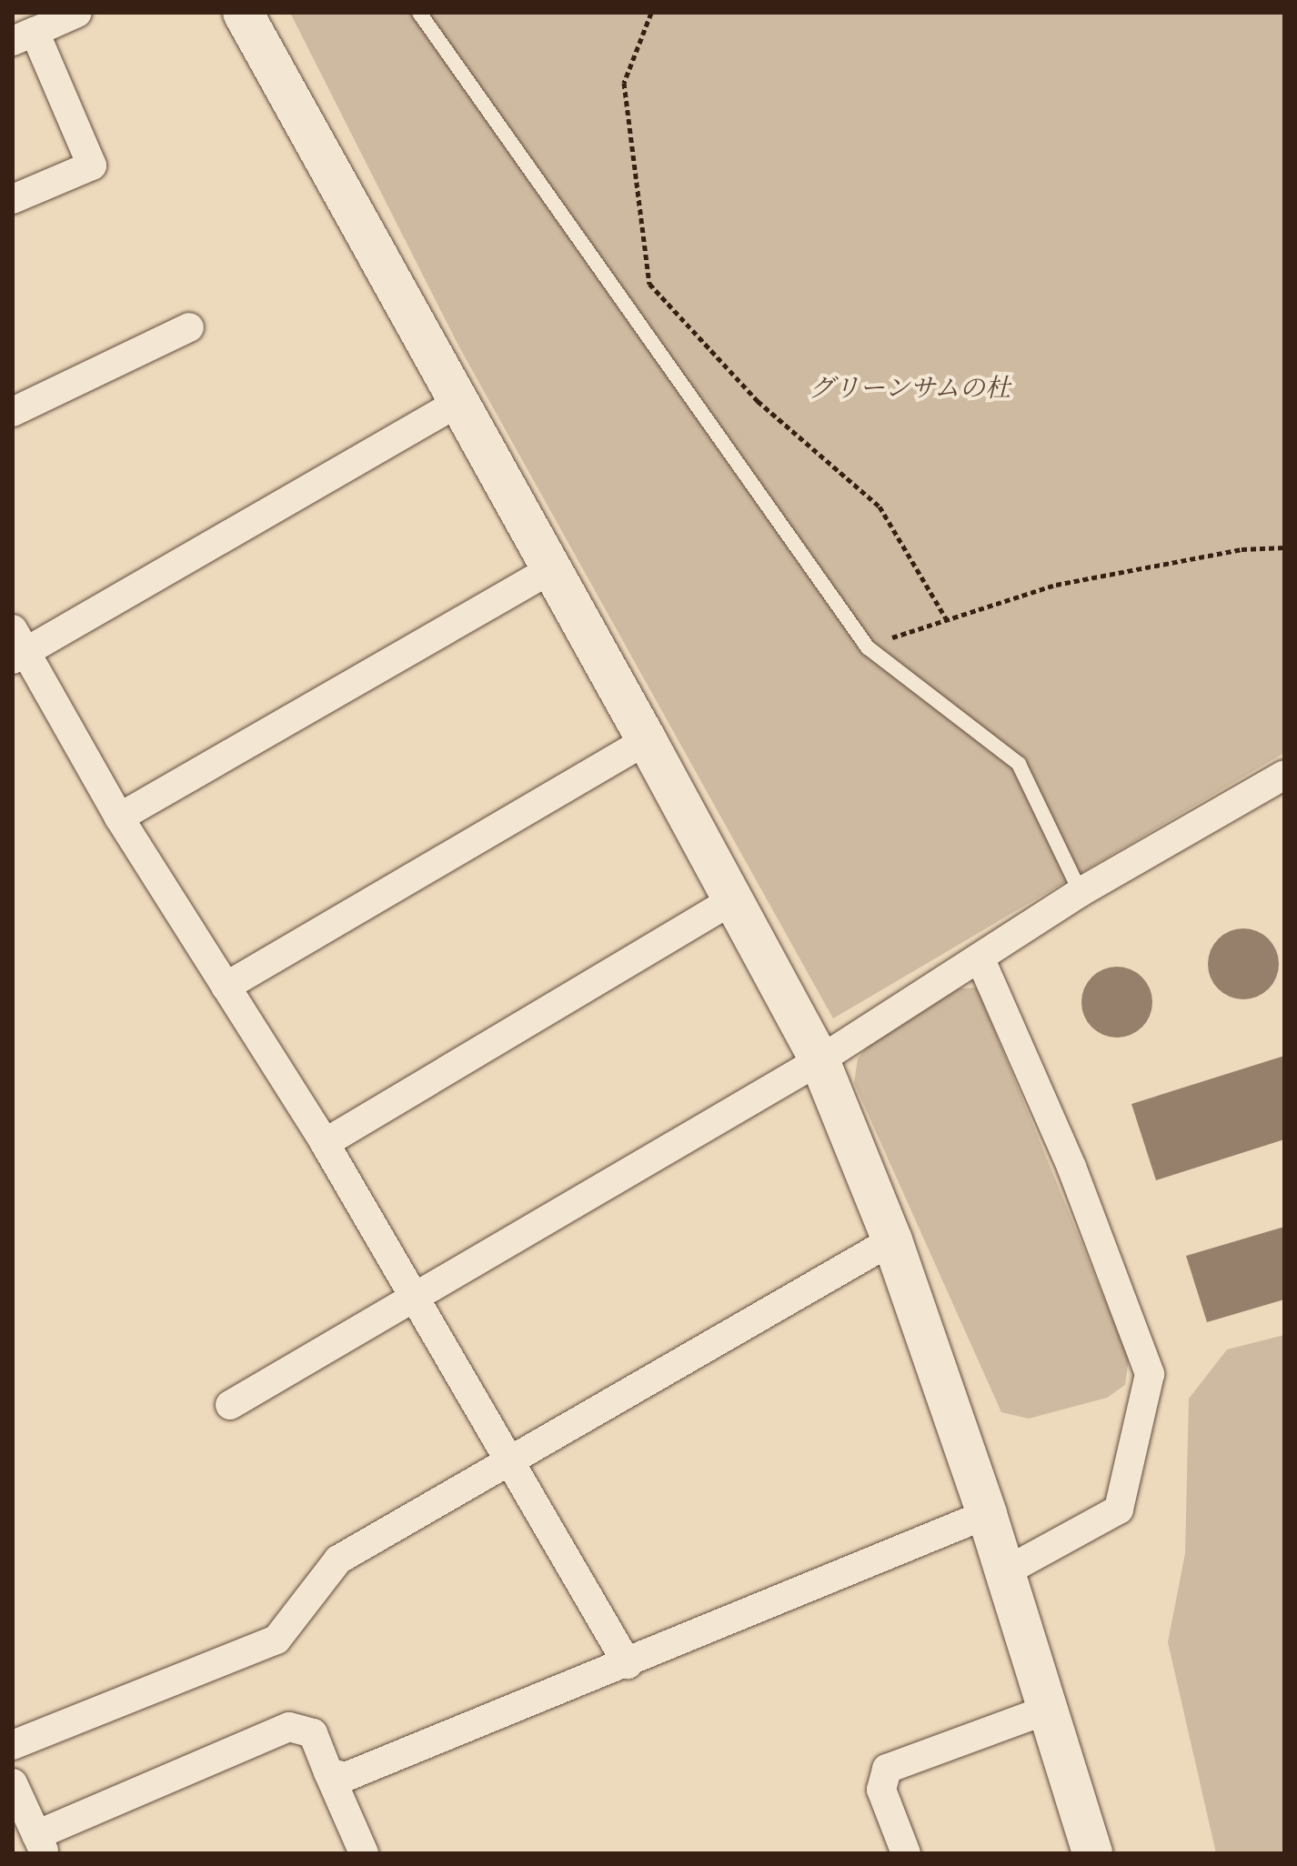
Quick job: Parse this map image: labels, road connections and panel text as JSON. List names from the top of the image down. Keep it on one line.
{"parks":["グリーンサムの杜"]}
